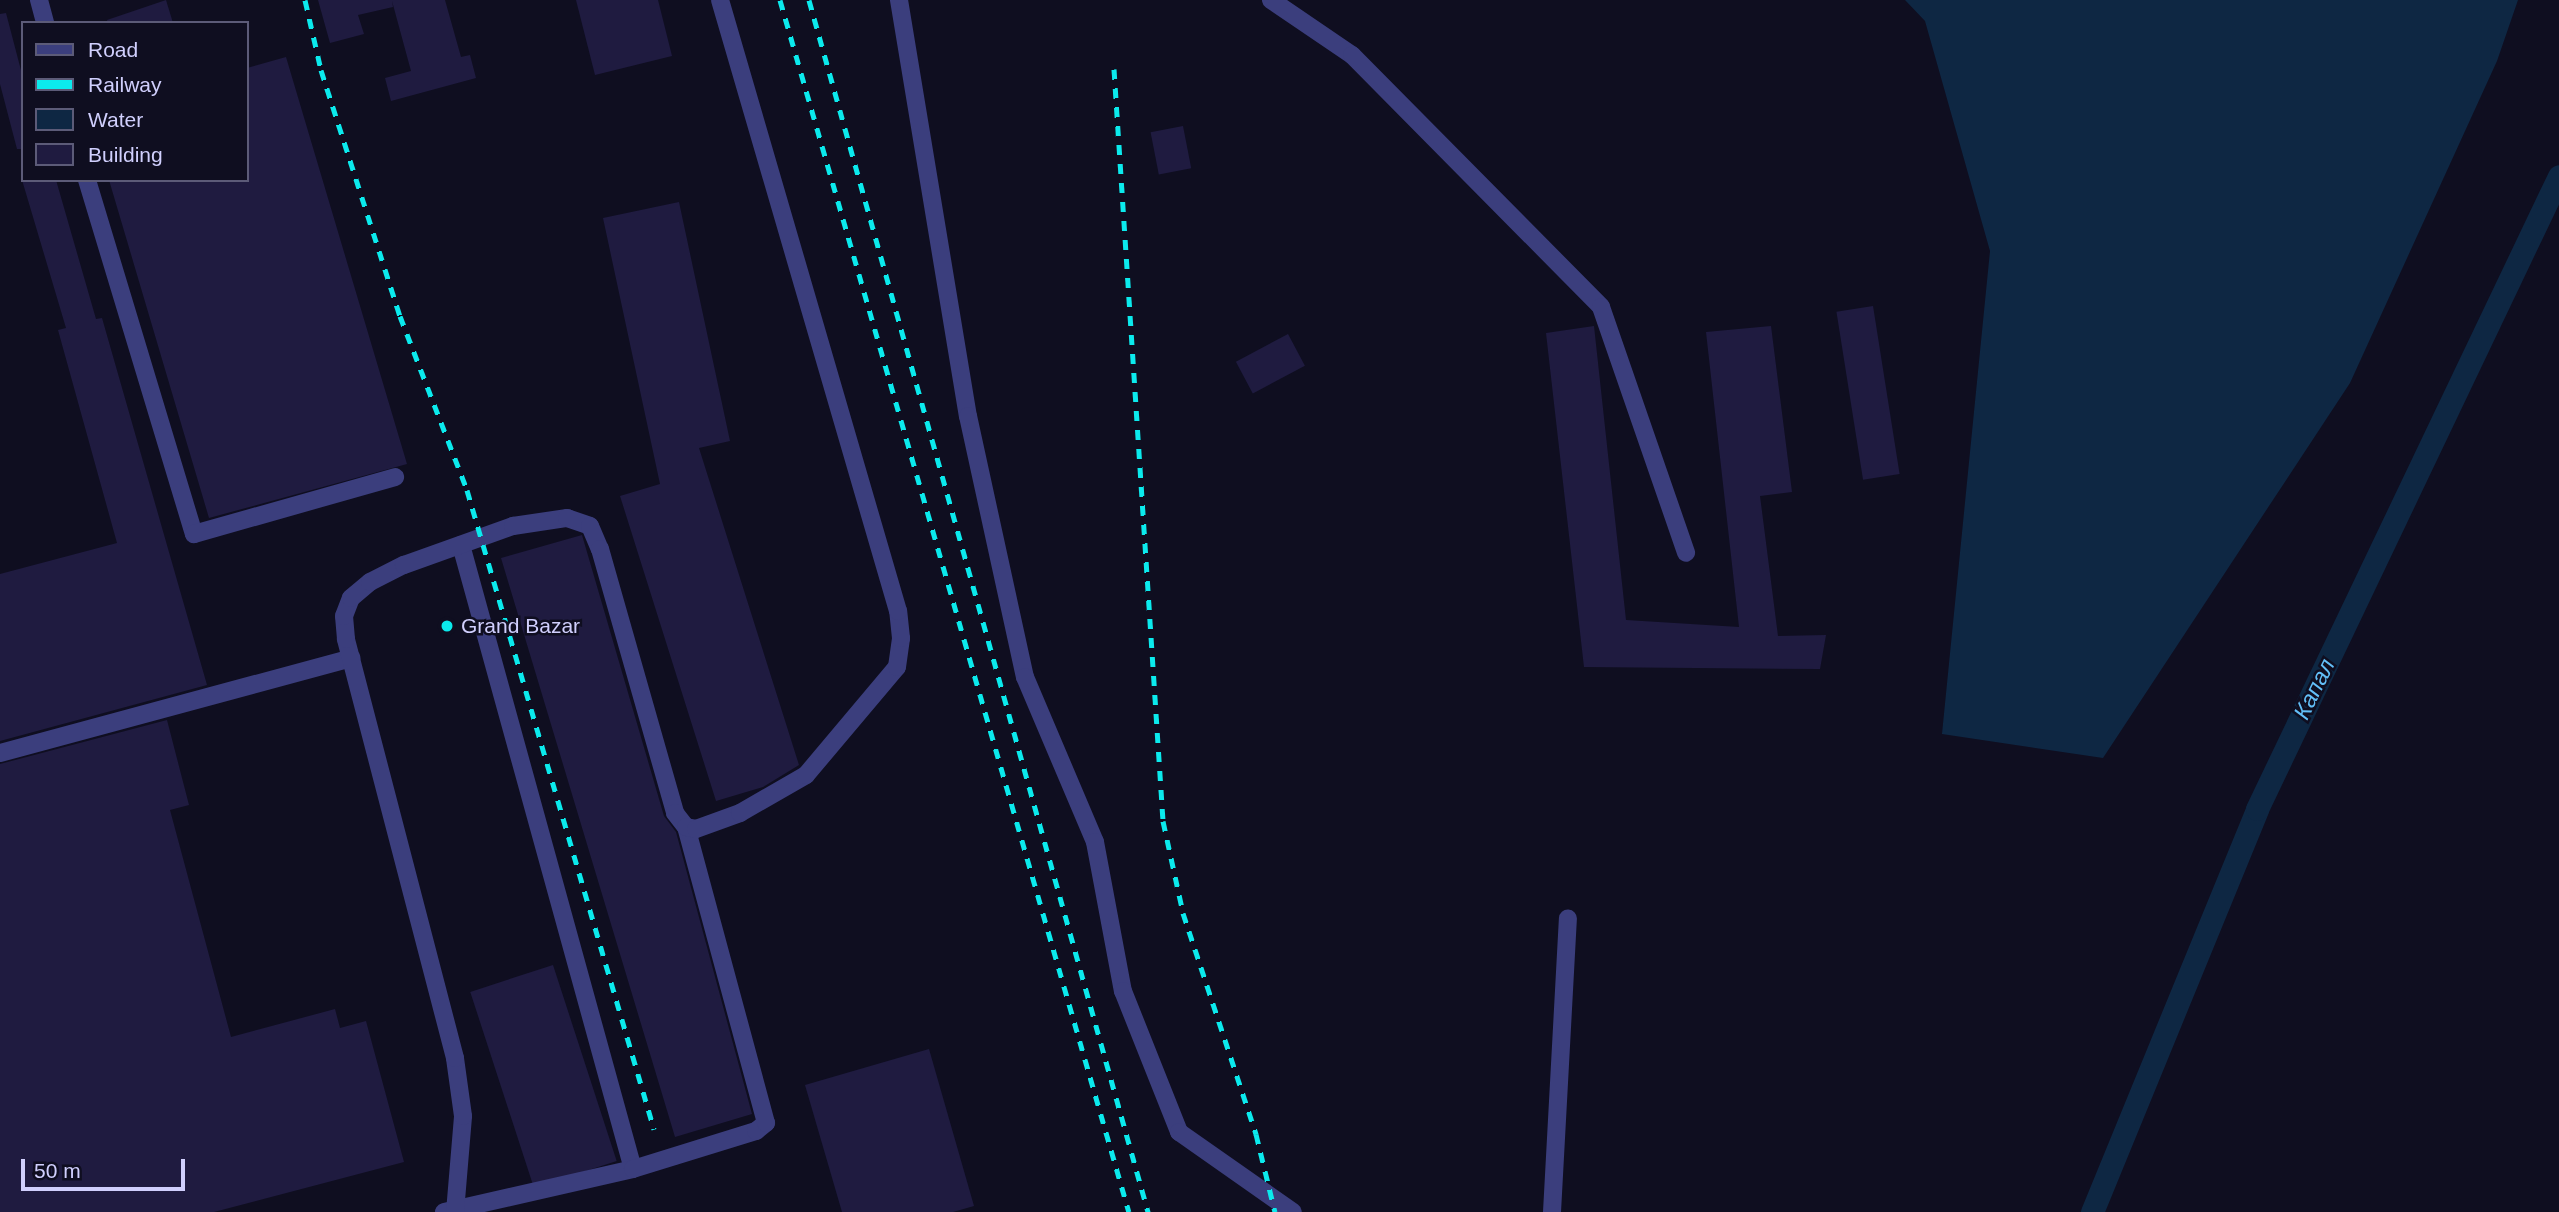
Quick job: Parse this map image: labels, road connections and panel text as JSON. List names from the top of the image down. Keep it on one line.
{"water":["Капал"],"places":["Grand Bazar"],"legend":["Road","Railway","Water","Building"],"scale_bar":"50 m"}
